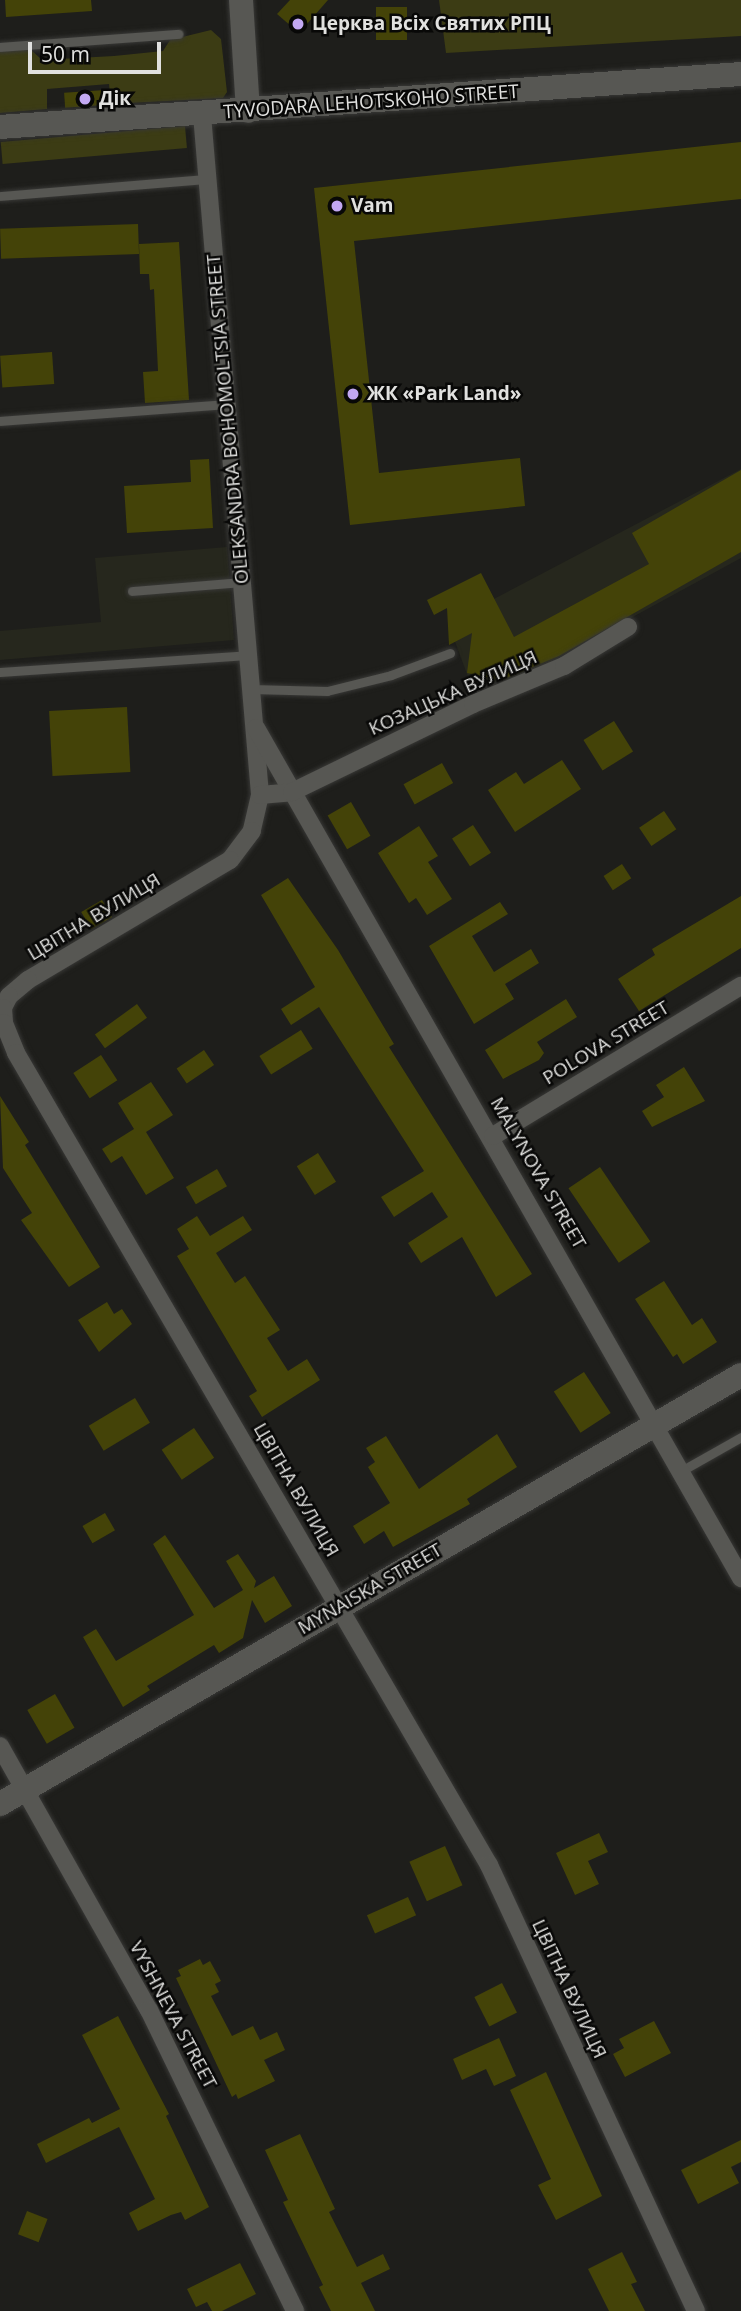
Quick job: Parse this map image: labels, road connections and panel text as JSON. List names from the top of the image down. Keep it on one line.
{"streets":{"street":["TYVODARA LEHOTSKOHO STREET","OLEKSANDRA BOHOMOLTSIA STREET","КОЗАЦЬКА ВУЛИЦЯ","ЦВІТНА ВУЛИЦЯ","POLOVA STREET","MALYNOVA STREET","MYNAISKA STREET","VYSHNEVA STREET"]},"crossings":[["TYVODARA LEHOTSKOHO STREET","OLEKSANDRA BOHOMOLTSIA STREET"],["OLEKSANDRA BOHOMOLTSIA STREET","ЦВІТНА ВУЛИЦЯ"],["OLEKSANDRA BOHOMOLTSIA STREET","MALYNOVA STREET"],["КОЗАЦЬКА ВУЛИЦЯ","MALYNOVA STREET"],["ЦВІТНА ВУЛИЦЯ","MALYNOVA STREET"],["ЦВІТНА ВУЛИЦЯ","MYNAISKA STREET"],["POLOVA STREET","MALYNOVA STREET"],["MALYNOVA STREET","MYNAISKA STREET"],["MYNAISKA STREET","VYSHNEVA STREET"]],"places":["Церква Всіх Святих РПЦ","Дік","Vam","ЖК «Park Land»"],"scale_bar":"50 m"}
